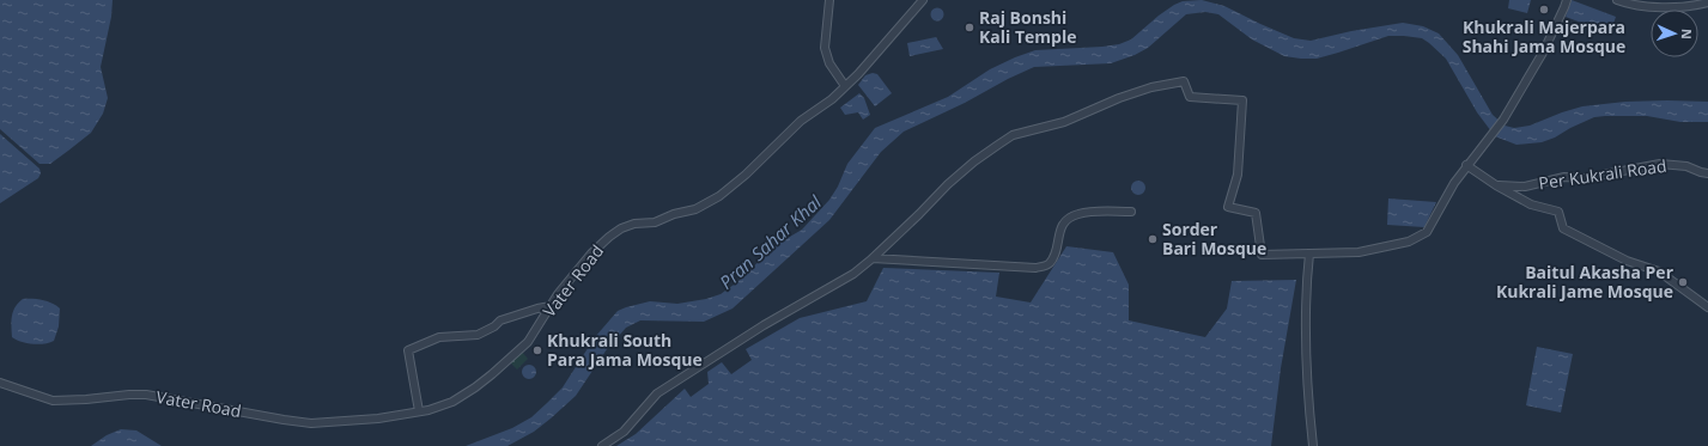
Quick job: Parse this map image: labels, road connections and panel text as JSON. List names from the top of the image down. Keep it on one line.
{"streets":{"street":["Per Kukrali Road","Vater Road"]},"water":["Pran Sahar Khal"],"places":["Khukrali Majerpara Shahi Jama Mosque","Raj Bonshi Kali Temple","Sorder Bari Mosque","Baitul Akasha Per Kukrali Jame Mosque","Khukrali South Para Jama Mosque"],"north":"right"}
